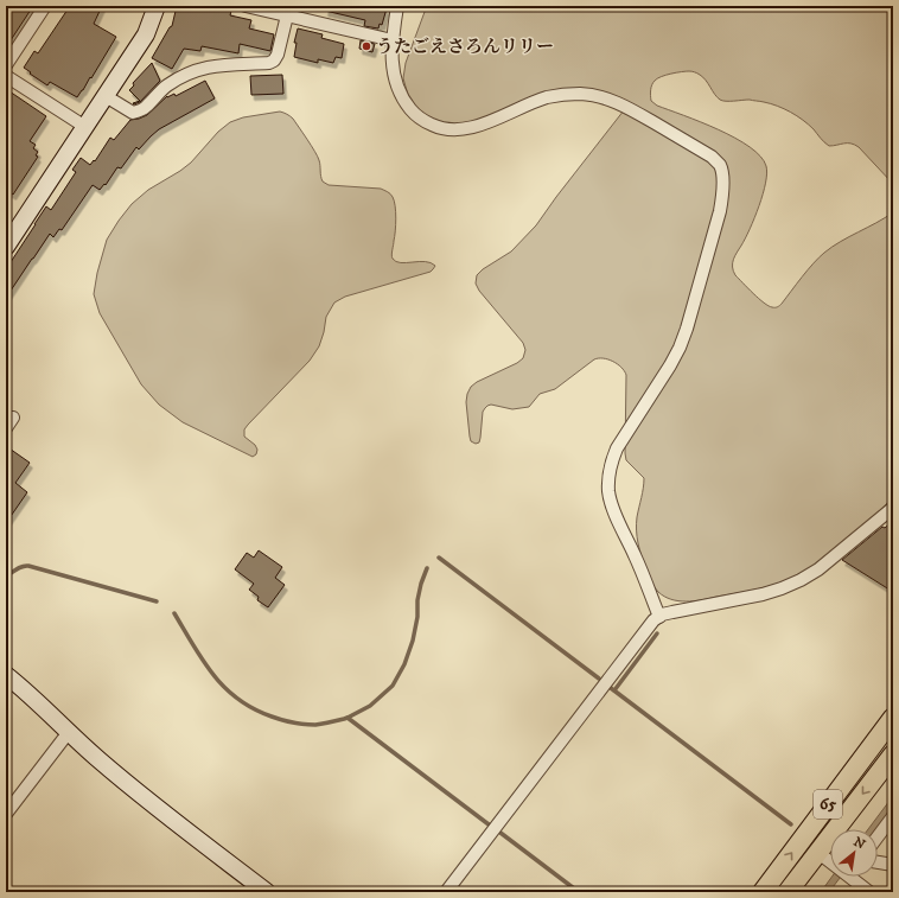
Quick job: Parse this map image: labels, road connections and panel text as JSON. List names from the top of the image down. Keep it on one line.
{"streets":{"main road":["65"]},"places":["うたごえさろんリリー"],"north":"top right"}
